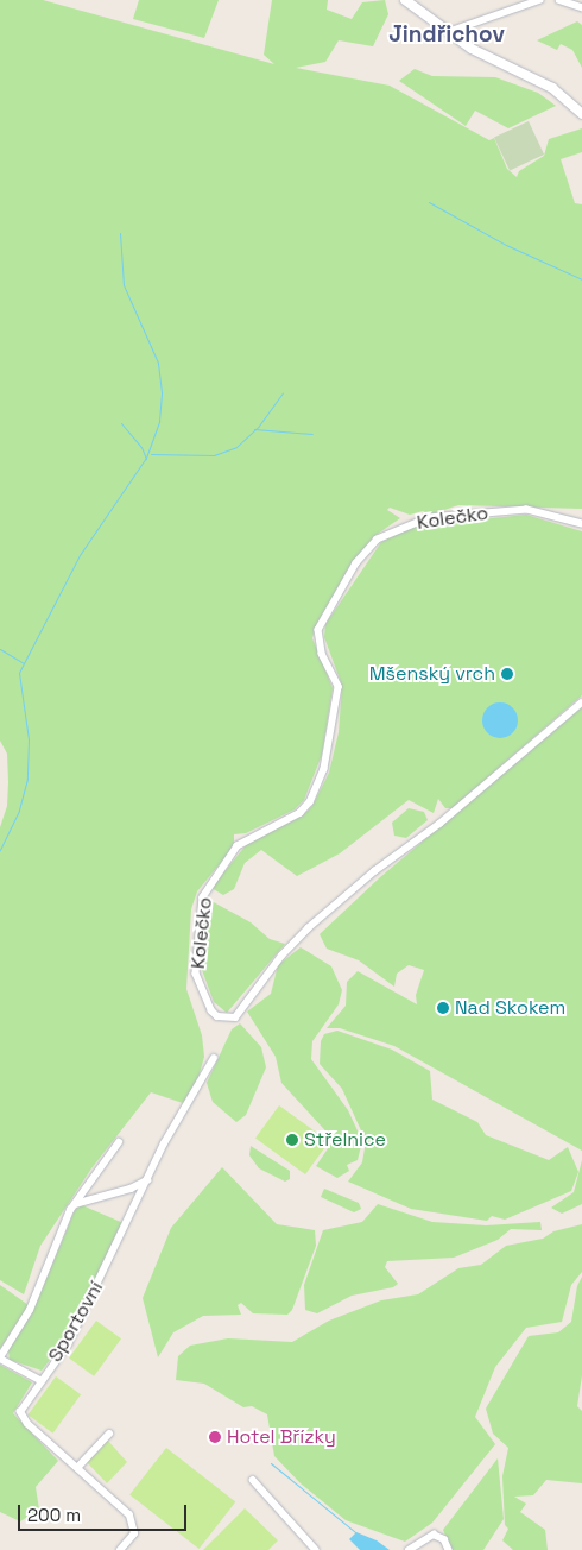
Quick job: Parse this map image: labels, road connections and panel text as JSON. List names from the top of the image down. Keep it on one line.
{"streets":{"street":["Kolečko","Sportovní"]},"districts":["Jindřichov"],"places":["Mšenský vrch","Nad Skokem","Střelnice","Hotel Břízky"],"scale_bar":"200 m"}
